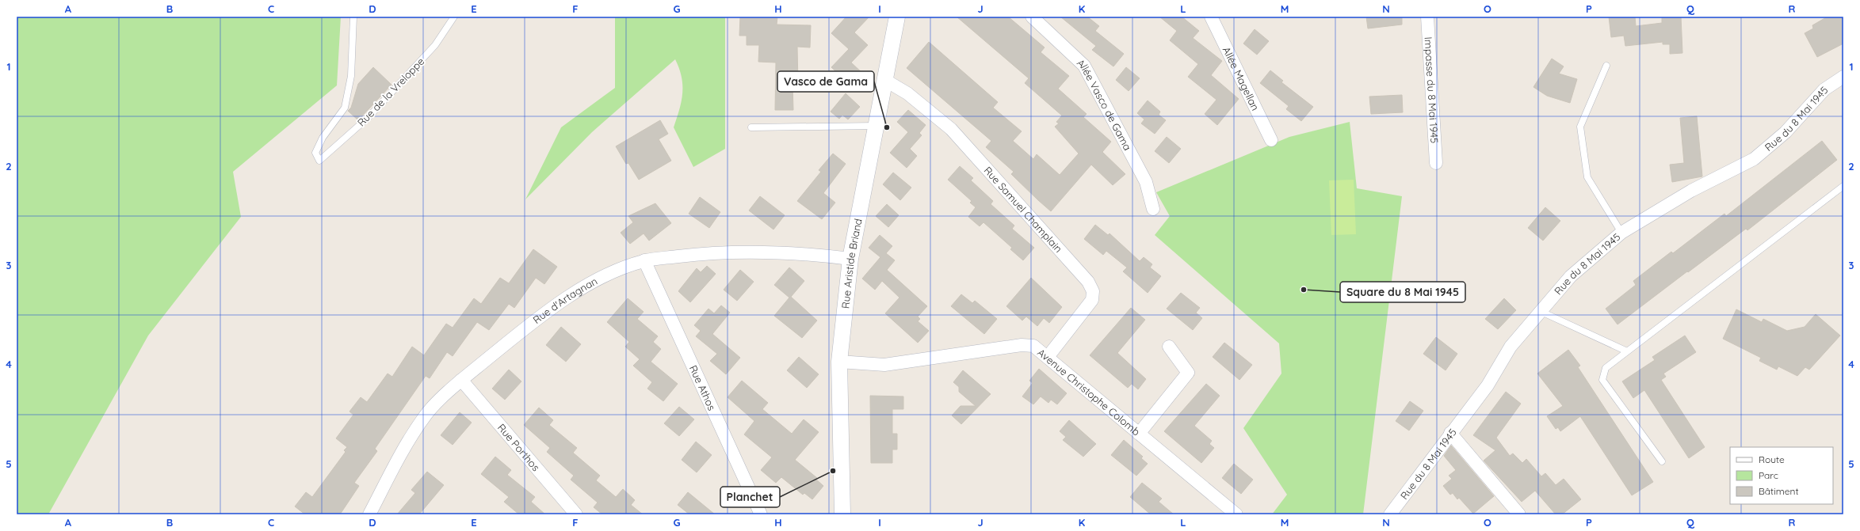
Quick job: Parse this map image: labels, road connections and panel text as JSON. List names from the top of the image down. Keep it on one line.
{"streets":{"street":["Allée Magellan","Impasse du 8 Mai 1945","Allée Vasco de Gama","Rue du 8 Mai 1945","Rue Samuel Champlain","Rue Aristide Briand","Rue d'Artagnan","Rue Athos","Avenue Christophe Colomb","Rue Porthos"],"lane":["Rue de la Vreloppe"]},"crossings":[["Rue Samuel Champlain","Rue Aristide Briand"],["Rue Samuel Champlain","Avenue Christophe Colomb"],["Rue Aristide Briand","Rue d'Artagnan"],["Rue Aristide Briand","Avenue Christophe Colomb"],["Rue d'Artagnan","Rue Athos"],["Rue d'Artagnan","Rue Porthos"]],"places":["Vasco de Gama","Square du 8 Mai 1945","Planchet"],"legend":["Route","Parc","Bâtiment"],"grid":{"columns":["A","B","C","D","E","F","G","H","I","J","K","L","M","N","O","P","Q","R"],"rows":["1","2","3","4","5"]}}
